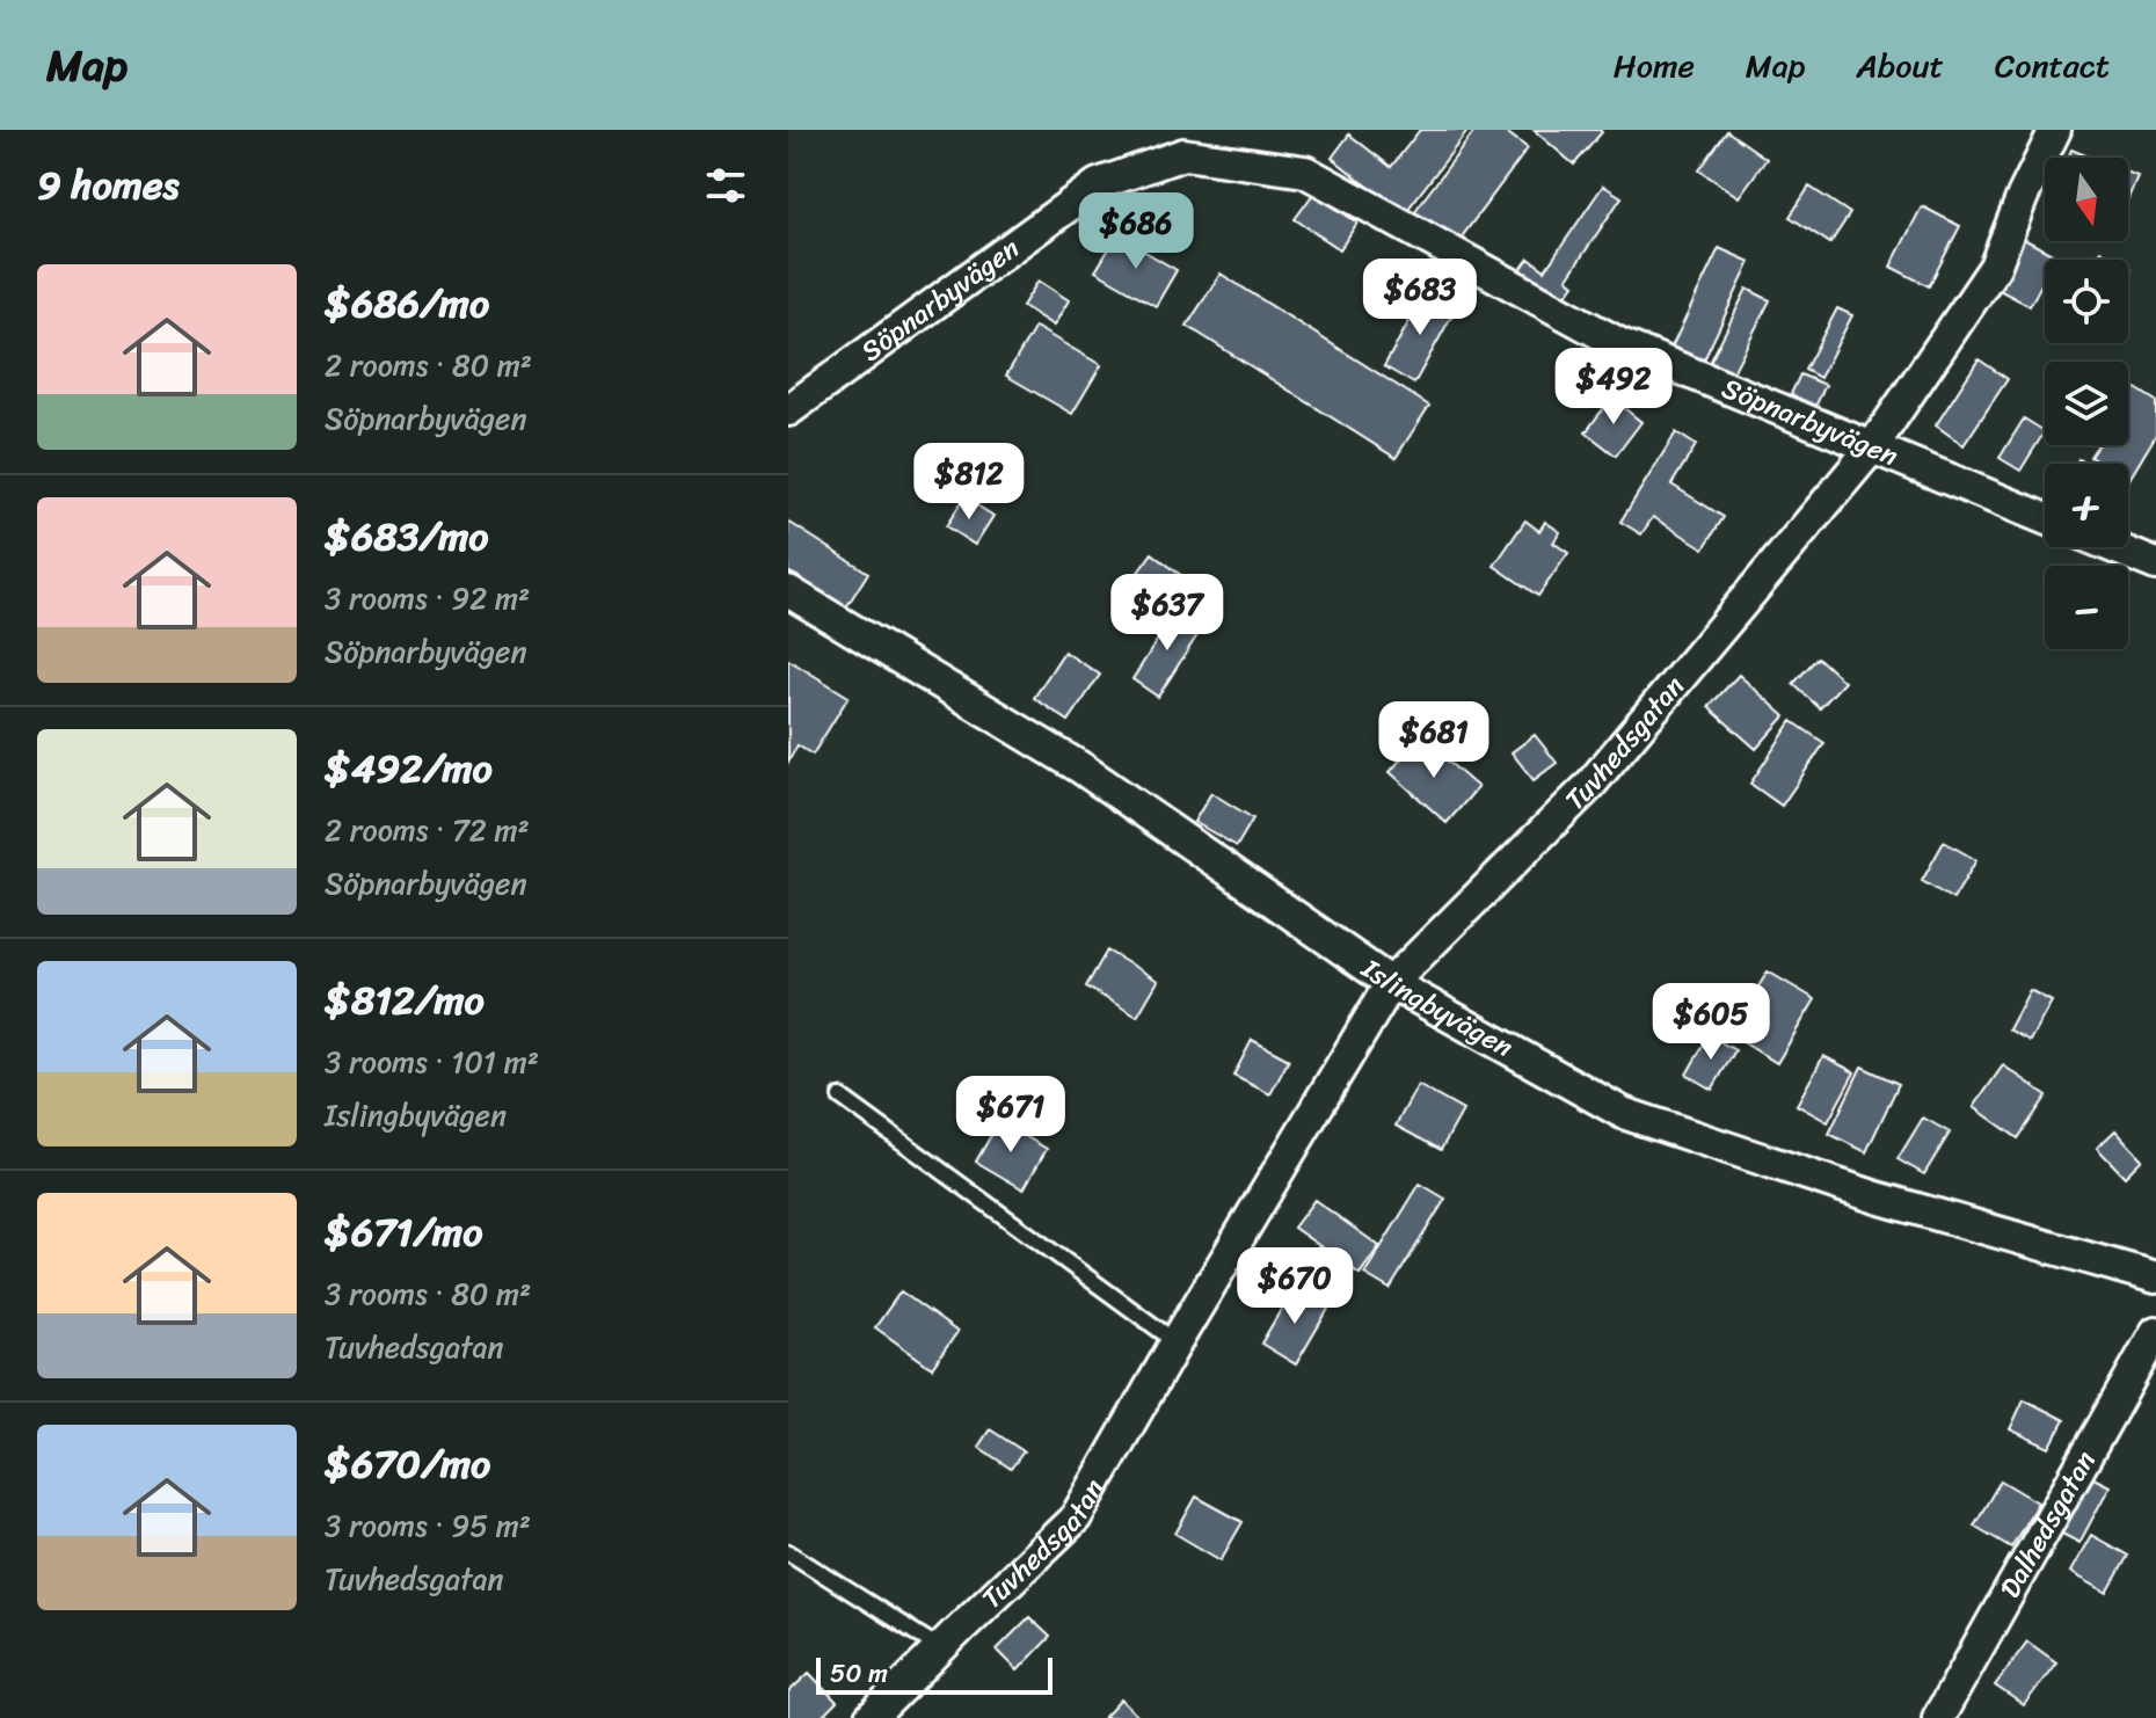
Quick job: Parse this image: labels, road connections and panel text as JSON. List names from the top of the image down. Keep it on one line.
{"streets":{"street":["Söpnarbyvägen","Tuvhedsgatan","Islingbyvägen","Dalhedsgatan"]},"crossings":[["Söpnarbyvägen","Tuvhedsgatan"],["Tuvhedsgatan","Islingbyvägen"]],"scale_bar":"50 m","north":"bottom","page":{"header":"Map","nav":["Home","Map","About","Contact"],"heading":"9 homes","map_buttons":["+","−"],"price":["$686","$683","$492","$812","$637","$681","$605","$671","$670"],"list":[{"name":"$686/mo","note":"2 rooms · 80 m² · Söpnarbyvägen"},{"name":"$683/mo","note":"3 rooms · 92 m² · Söpnarbyvägen"},{"name":"$492/mo","note":"2 rooms · 72 m² · Söpnarbyvägen"},{"name":"$812/mo","note":"3 rooms · 101 m² · Islingbyvägen"},{"name":"$671/mo","note":"3 rooms · 80 m² · Tuvhedsgatan"},{"name":"$670/mo","note":"3 rooms · 95 m² · Tuvhedsgatan"}],"scale":"50 m"}}
